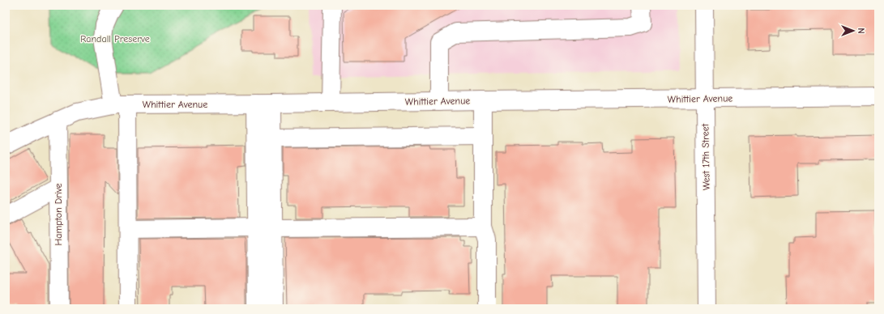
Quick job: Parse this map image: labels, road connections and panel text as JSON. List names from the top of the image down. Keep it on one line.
{"streets":{"street":["Whittier Avenue","West 17th Street","Hampton Drive"]},"crossings":[["Whittier Avenue","West 17th Street"],["Whittier Avenue","Hampton Drive"]],"parks":["Randall Preserve"],"north":"right"}
